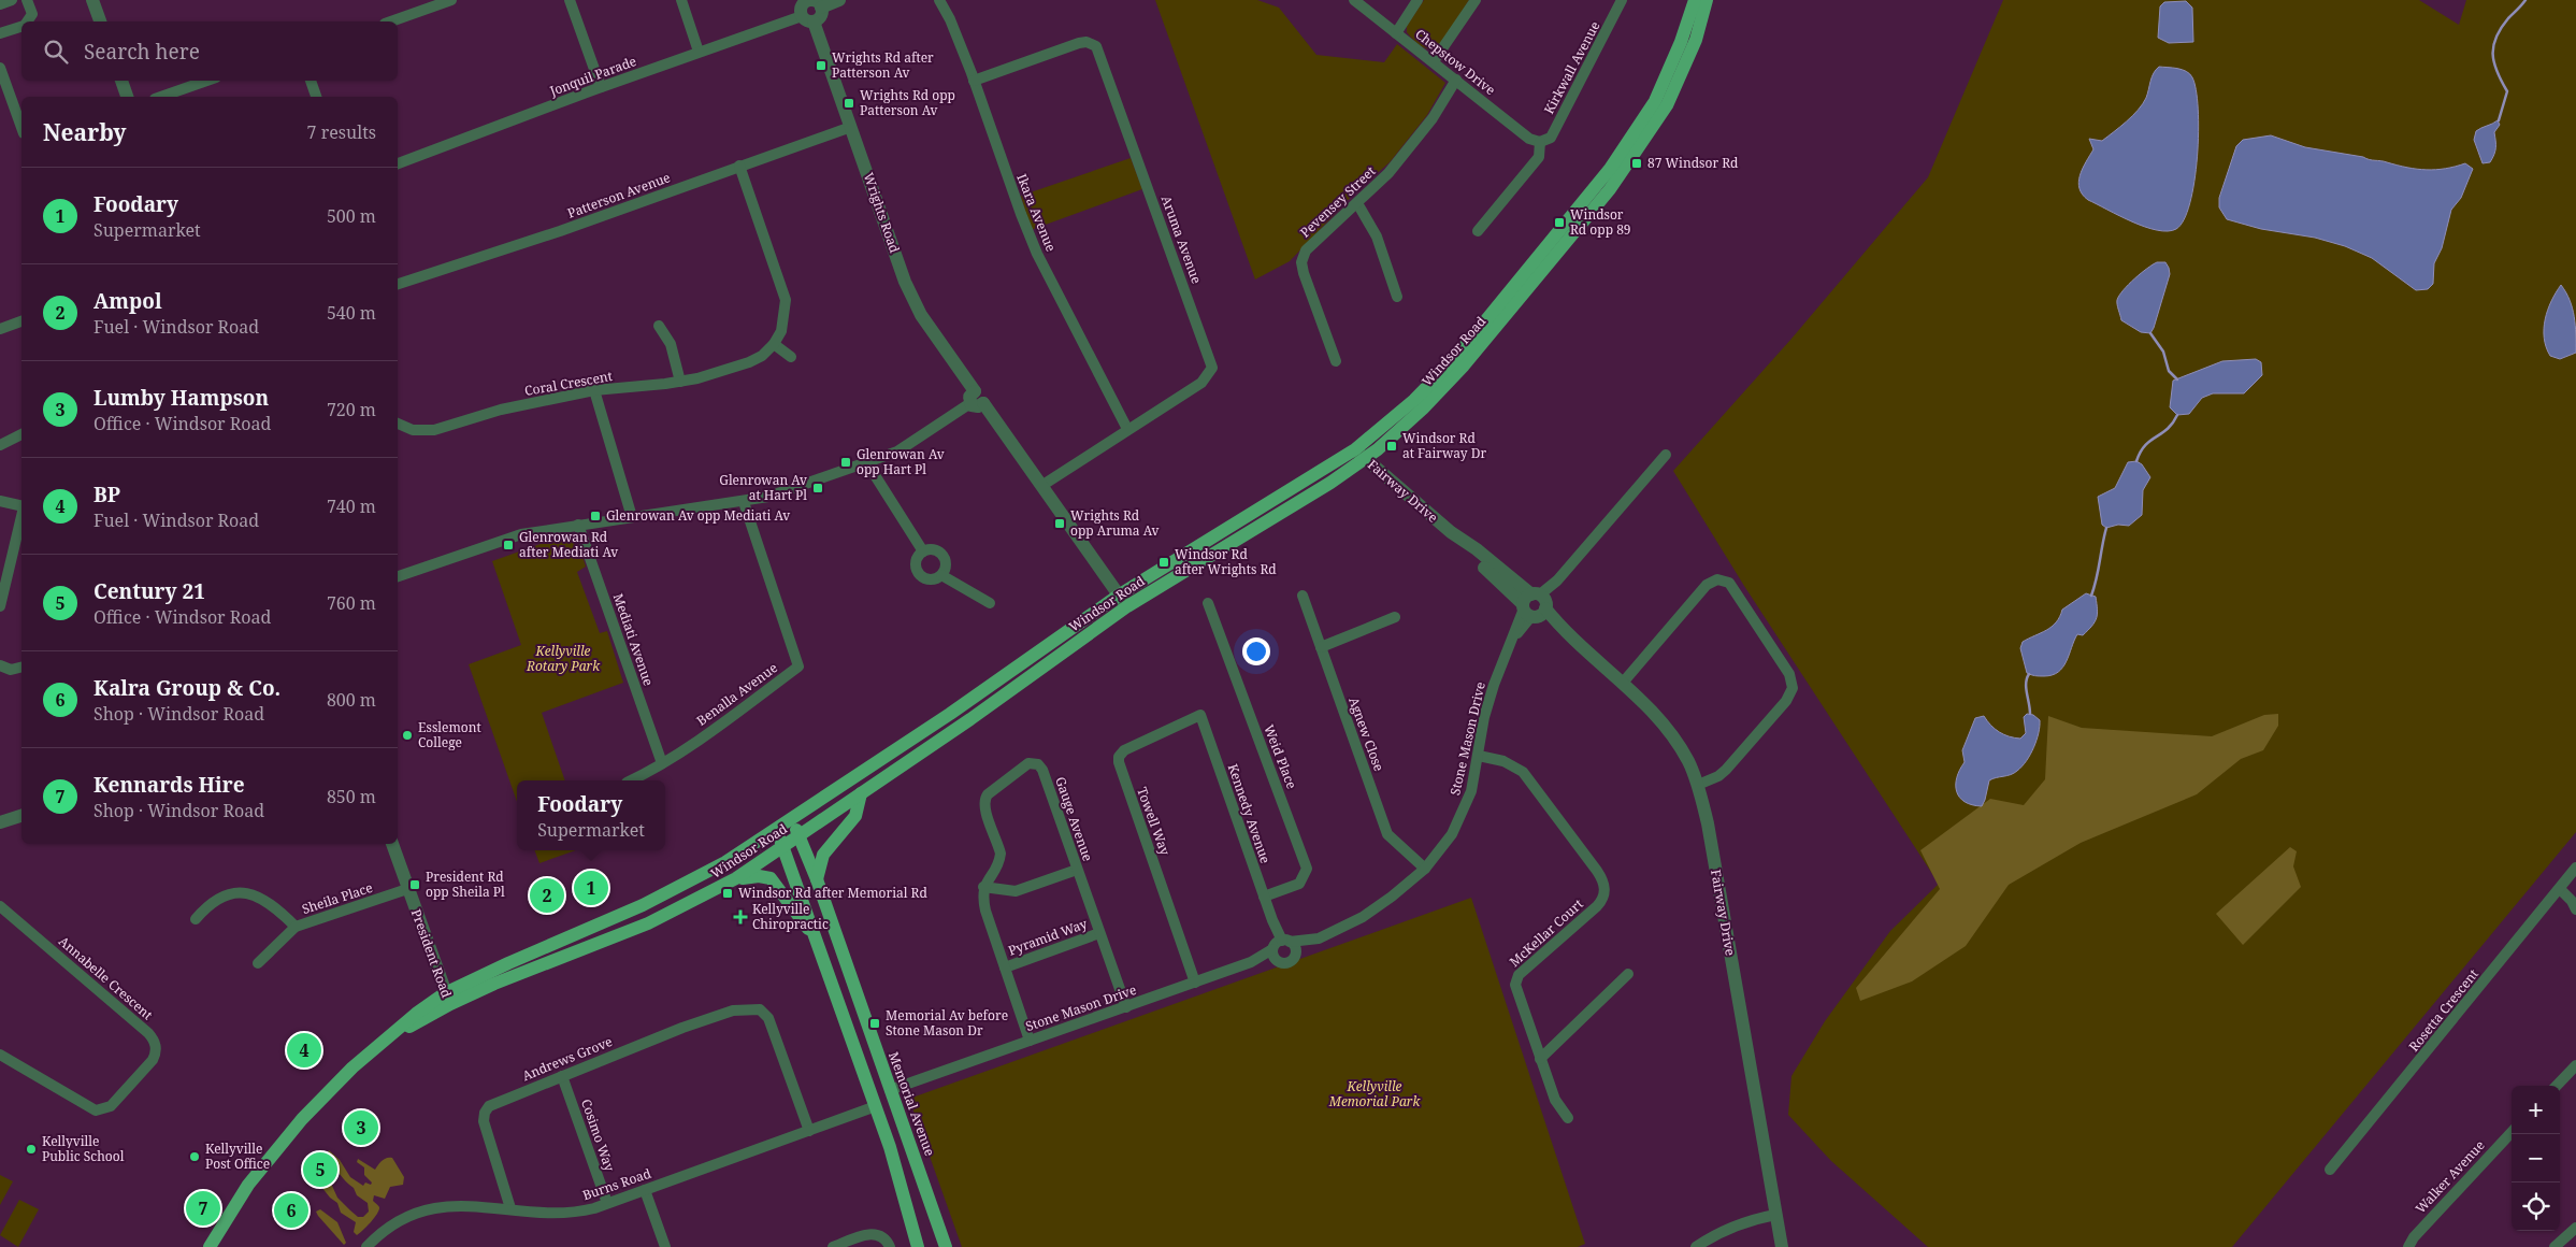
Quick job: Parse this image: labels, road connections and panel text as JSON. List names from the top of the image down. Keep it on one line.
{"streets":{"main road":["Windsor Road","Memorial Avenue"],"street":["Chepstow Drive","Kirkwall Avenue","Jonquil Parade","Patterson Avenue","Pevensey Street","Wrights Road","Ikara Avenue","Aruma Avenue","Coral Crescent","Fairway Drive","Mediati Avenue","Benalla Avenue","Agnew Close","Stone Mason Drive","Weid Place","Kennedy Avenue","Gauge Avenue","Towell Way","Sheila Place","McKellar Court","Pyramid Way","President Road","Annabelle Crescent","Rosetta Crescent","Andrews Grove","Cosimo Way","Walker Avenue","Burns Road"]},"crossings":[["Chepstow Drive","Kirkwall Avenue"],["Chepstow Drive","Pevensey Street"],["Jonquil Parade","Wrights Road"],["Patterson Avenue","Wrights Road"],["Patterson Avenue","Coral Crescent"],["Wrights Road","Aruma Avenue"],["Wrights Road","Windsor Road"],["Ikara Avenue","Aruma Avenue"],["Windsor Road","Fairway Drive"],["Windsor Road","President Road"],["Windsor Road","Memorial Avenue"],["Fairway Drive","Stone Mason Drive"],["Mediati Avenue","Benalla Avenue"],["Agnew Close","Stone Mason Drive"],["Stone Mason Drive","Kennedy Avenue"],["Stone Mason Drive","Gauge Avenue"],["Stone Mason Drive","Towell Way"],["Stone Mason Drive","McKellar Court"],["Stone Mason Drive","Memorial Avenue"],["Weid Place","Kennedy Avenue"],["Kennedy Avenue","Towell Way"],["Gauge Avenue","Pyramid Way"],["Sheila Place","President Road"],["Andrews Grove","Cosimo Way"],["Andrews Grove","Burns Road"],["Cosimo Way","Burns Road"]],"parks":["Kellyville Rotary Park","Kellyville Memorial Park"],"places":{"transit":["Wrights Rd after Patterson Av","Wrights Rd opp Patterson Av","87 Windsor Rd","Windsor Rd opp 89","Windsor Rd at Fairway Dr","Glenrowan Av opp Hart Pl","Glenrowan Av at Hart Pl","Glenrowan Av opp Mediati Av","Wrights Rd opp Aruma Av","Glenrowan Rd after Mediati Av","Windsor Rd after Wrights Rd","President Rd opp Sheila Pl","Windsor Rd after Memorial Rd","Memorial Av before Stone Mason Dr"],"other":["Esslemont College","Kellyville Public School","Kellyville Post Office"],"health":["Kellyville Chiropractic"]},"page":{"search":"Search here","heading":["Nearby","7 results"],"list":[{"mark":"1","name":"Foodary","note":"Supermarket","value":"500 m"},{"mark":"2","name":"Ampol","note":"Fuel · Windsor Road","value":"540 m"},{"mark":"3","name":"Lumby Hampson","note":"Office · Windsor Road","value":"720 m"},{"mark":"4","name":"BP","note":"Fuel · Windsor Road","value":"740 m"},{"mark":"5","name":"Century 21","note":"Office · Windsor Road","value":"760 m"},{"mark":"6","name":"Kalra Group & Co.","note":"Shop · Windsor Road","value":"800 m"},{"mark":"7","name":"Kennards Hire","note":"Shop · Windsor Road","value":"850 m"}],"popup":["Foodary","Supermarket"],"pins":["1","2","4","3","5","7","6"],"map_buttons":["+","−"]}}
